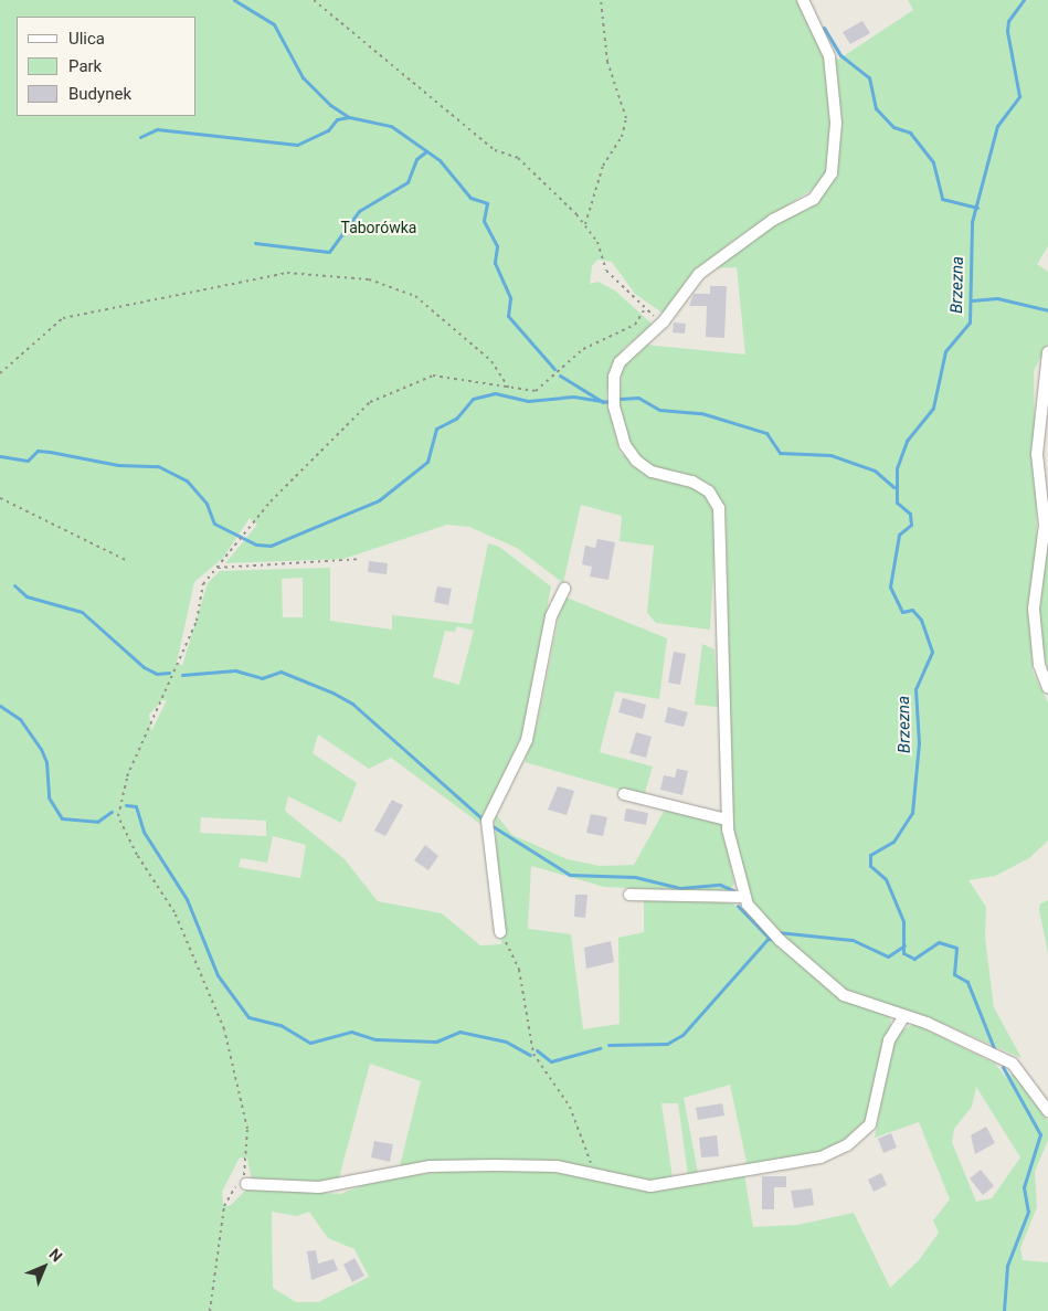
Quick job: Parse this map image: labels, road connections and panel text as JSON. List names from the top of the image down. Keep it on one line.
{"water":["Brzezna"],"parks":["Taborówka"],"legend":["Ulica","Park","Budynek"],"north":"top right"}
